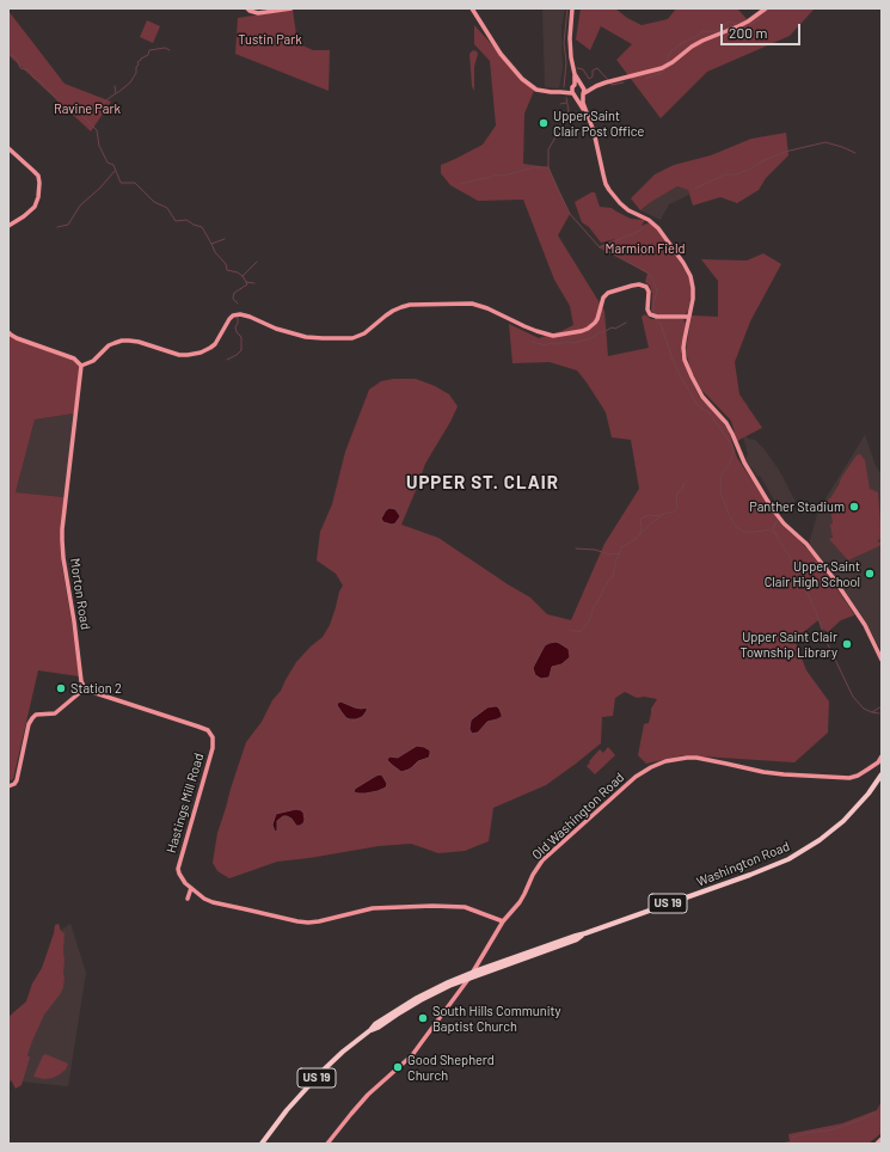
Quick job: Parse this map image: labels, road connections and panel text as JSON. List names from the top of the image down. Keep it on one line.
{"streets":{"main road":["Washington Road","US 19"],"street":["Morton Road","Hastings Mill Road","Old Washington Road"]},"crossings":[["Morton Road","Hastings Mill Road"],["Hastings Mill Road","Old Washington Road"],["Old Washington Road","Washington Road"]],"districts":["UPPER ST. CLAIR"],"parks":["Tustin Park","Ravine Park","Marmion Field"],"places":["Upper Saint Clair Post Office","Panther Stadium","Upper Saint Clair High School","Upper Saint Clair Township Library","Station 2","South Hills Community Baptist Church","Good Shepherd Church"],"scale_bar":"200 m"}
